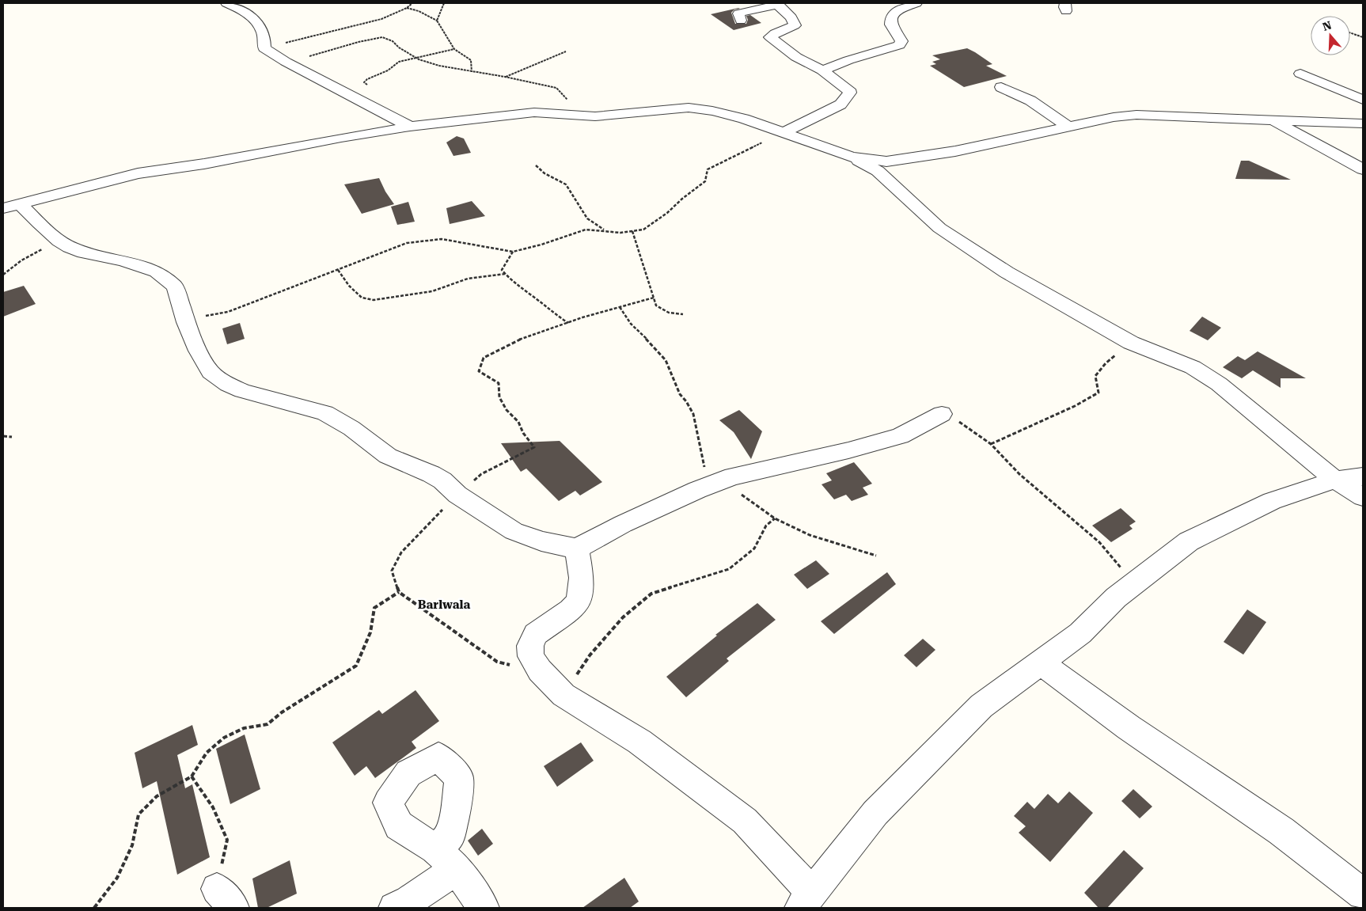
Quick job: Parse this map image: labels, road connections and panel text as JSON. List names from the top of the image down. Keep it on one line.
{"districts":["Barlwala"],"north":"top"}
